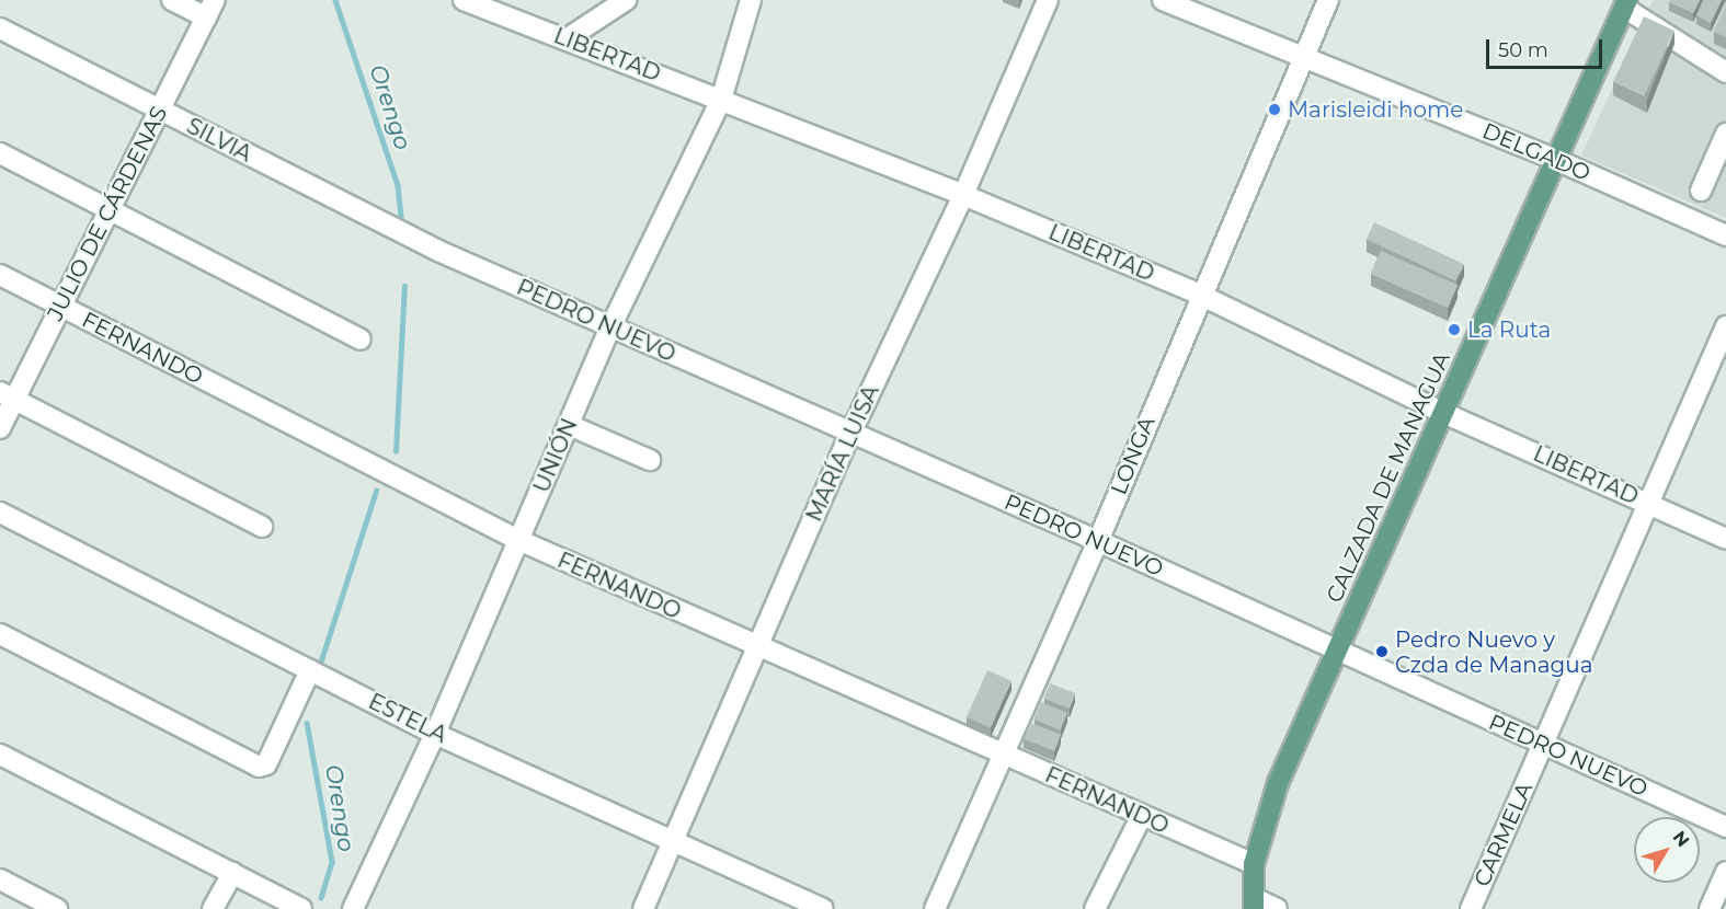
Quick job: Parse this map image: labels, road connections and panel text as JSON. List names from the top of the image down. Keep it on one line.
{"streets":{"main road":["CALZADA DE MANAGUA"],"street":["LIBERTAD","SILVIA","DELGADO","JULIO DE CÁRDENAS","PEDRO NUEVO","FERNANDO","MARÍA LUISA","UNIÓN","LONGA","ESTELA","CARMELA"]},"crossings":[["LIBERTAD","MARÍA LUISA"],["LIBERTAD","UNIÓN"],["LIBERTAD","LONGA"],["LIBERTAD","CALZADA DE MANAGUA"],["LIBERTAD","CARMELA"],["SILVIA","JULIO DE CÁRDENAS"],["SILVIA","PEDRO NUEVO"],["DELGADO","LONGA"],["DELGADO","CALZADA DE MANAGUA"],["JULIO DE CÁRDENAS","FERNANDO"],["PEDRO NUEVO","MARÍA LUISA"],["PEDRO NUEVO","UNIÓN"],["PEDRO NUEVO","LONGA"],["PEDRO NUEVO","CALZADA DE MANAGUA"],["PEDRO NUEVO","CARMELA"],["FERNANDO","MARÍA LUISA"],["FERNANDO","UNIÓN"],["FERNANDO","LONGA"],["FERNANDO","CALZADA DE MANAGUA"],["MARÍA LUISA","ESTELA"],["UNIÓN","ESTELA"]],"water":["Orengo"],"places":["Marisleidi home","La Ruta","Pedro Nuevo y Czda de Managua"],"scale_bar":"50 m","north":"top right"}
